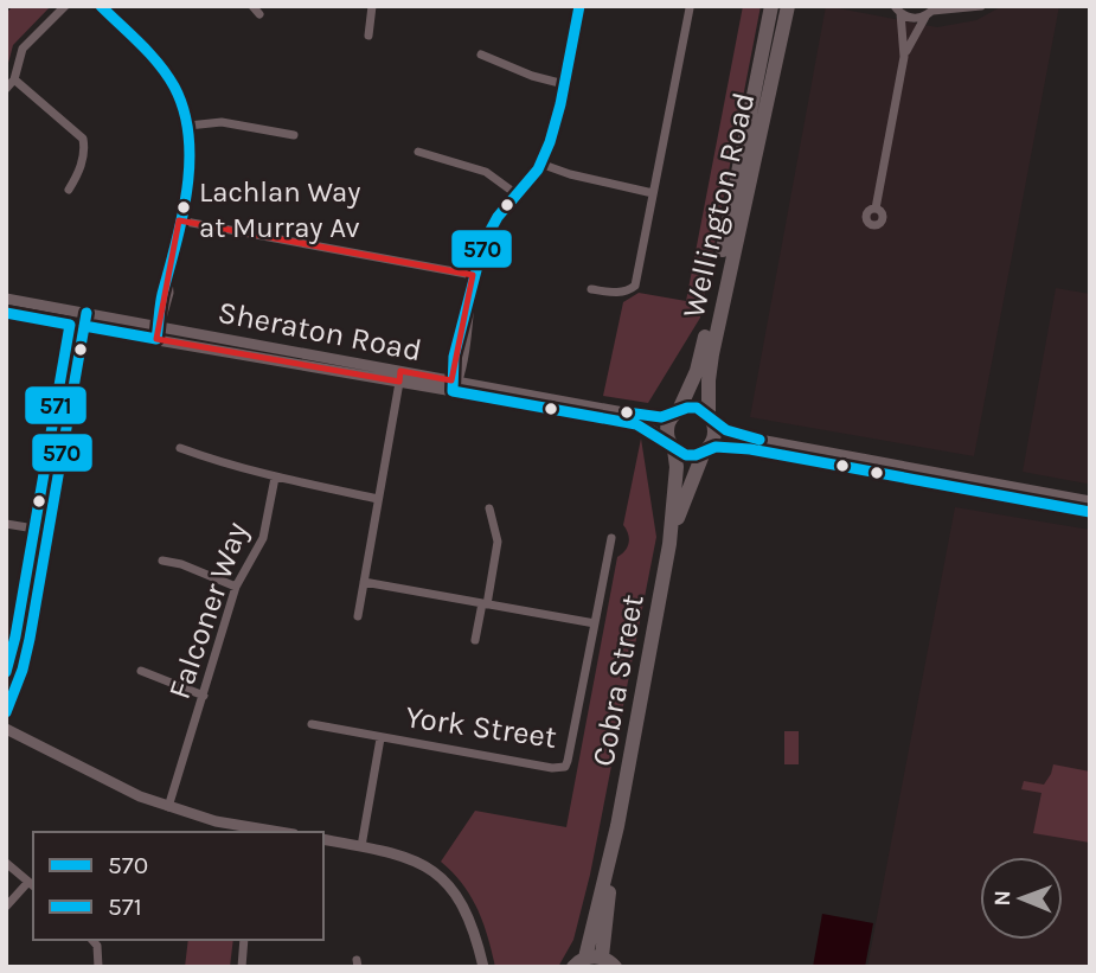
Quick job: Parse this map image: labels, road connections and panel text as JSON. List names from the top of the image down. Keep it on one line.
{"streets":{"highway":["Wellington Road","Cobra Street"],"street":["Sheraton Road","Falconer Way","York Street"]},"crossings":[["Wellington Road","Sheraton Road"],["Wellington Road","Cobra Street"],["Sheraton Road","Cobra Street"]],"places":["Lachlan Way at Murray Av"],"lines":["transit line 570","transit line 571"],"legend":["570","571"],"north":"left"}
